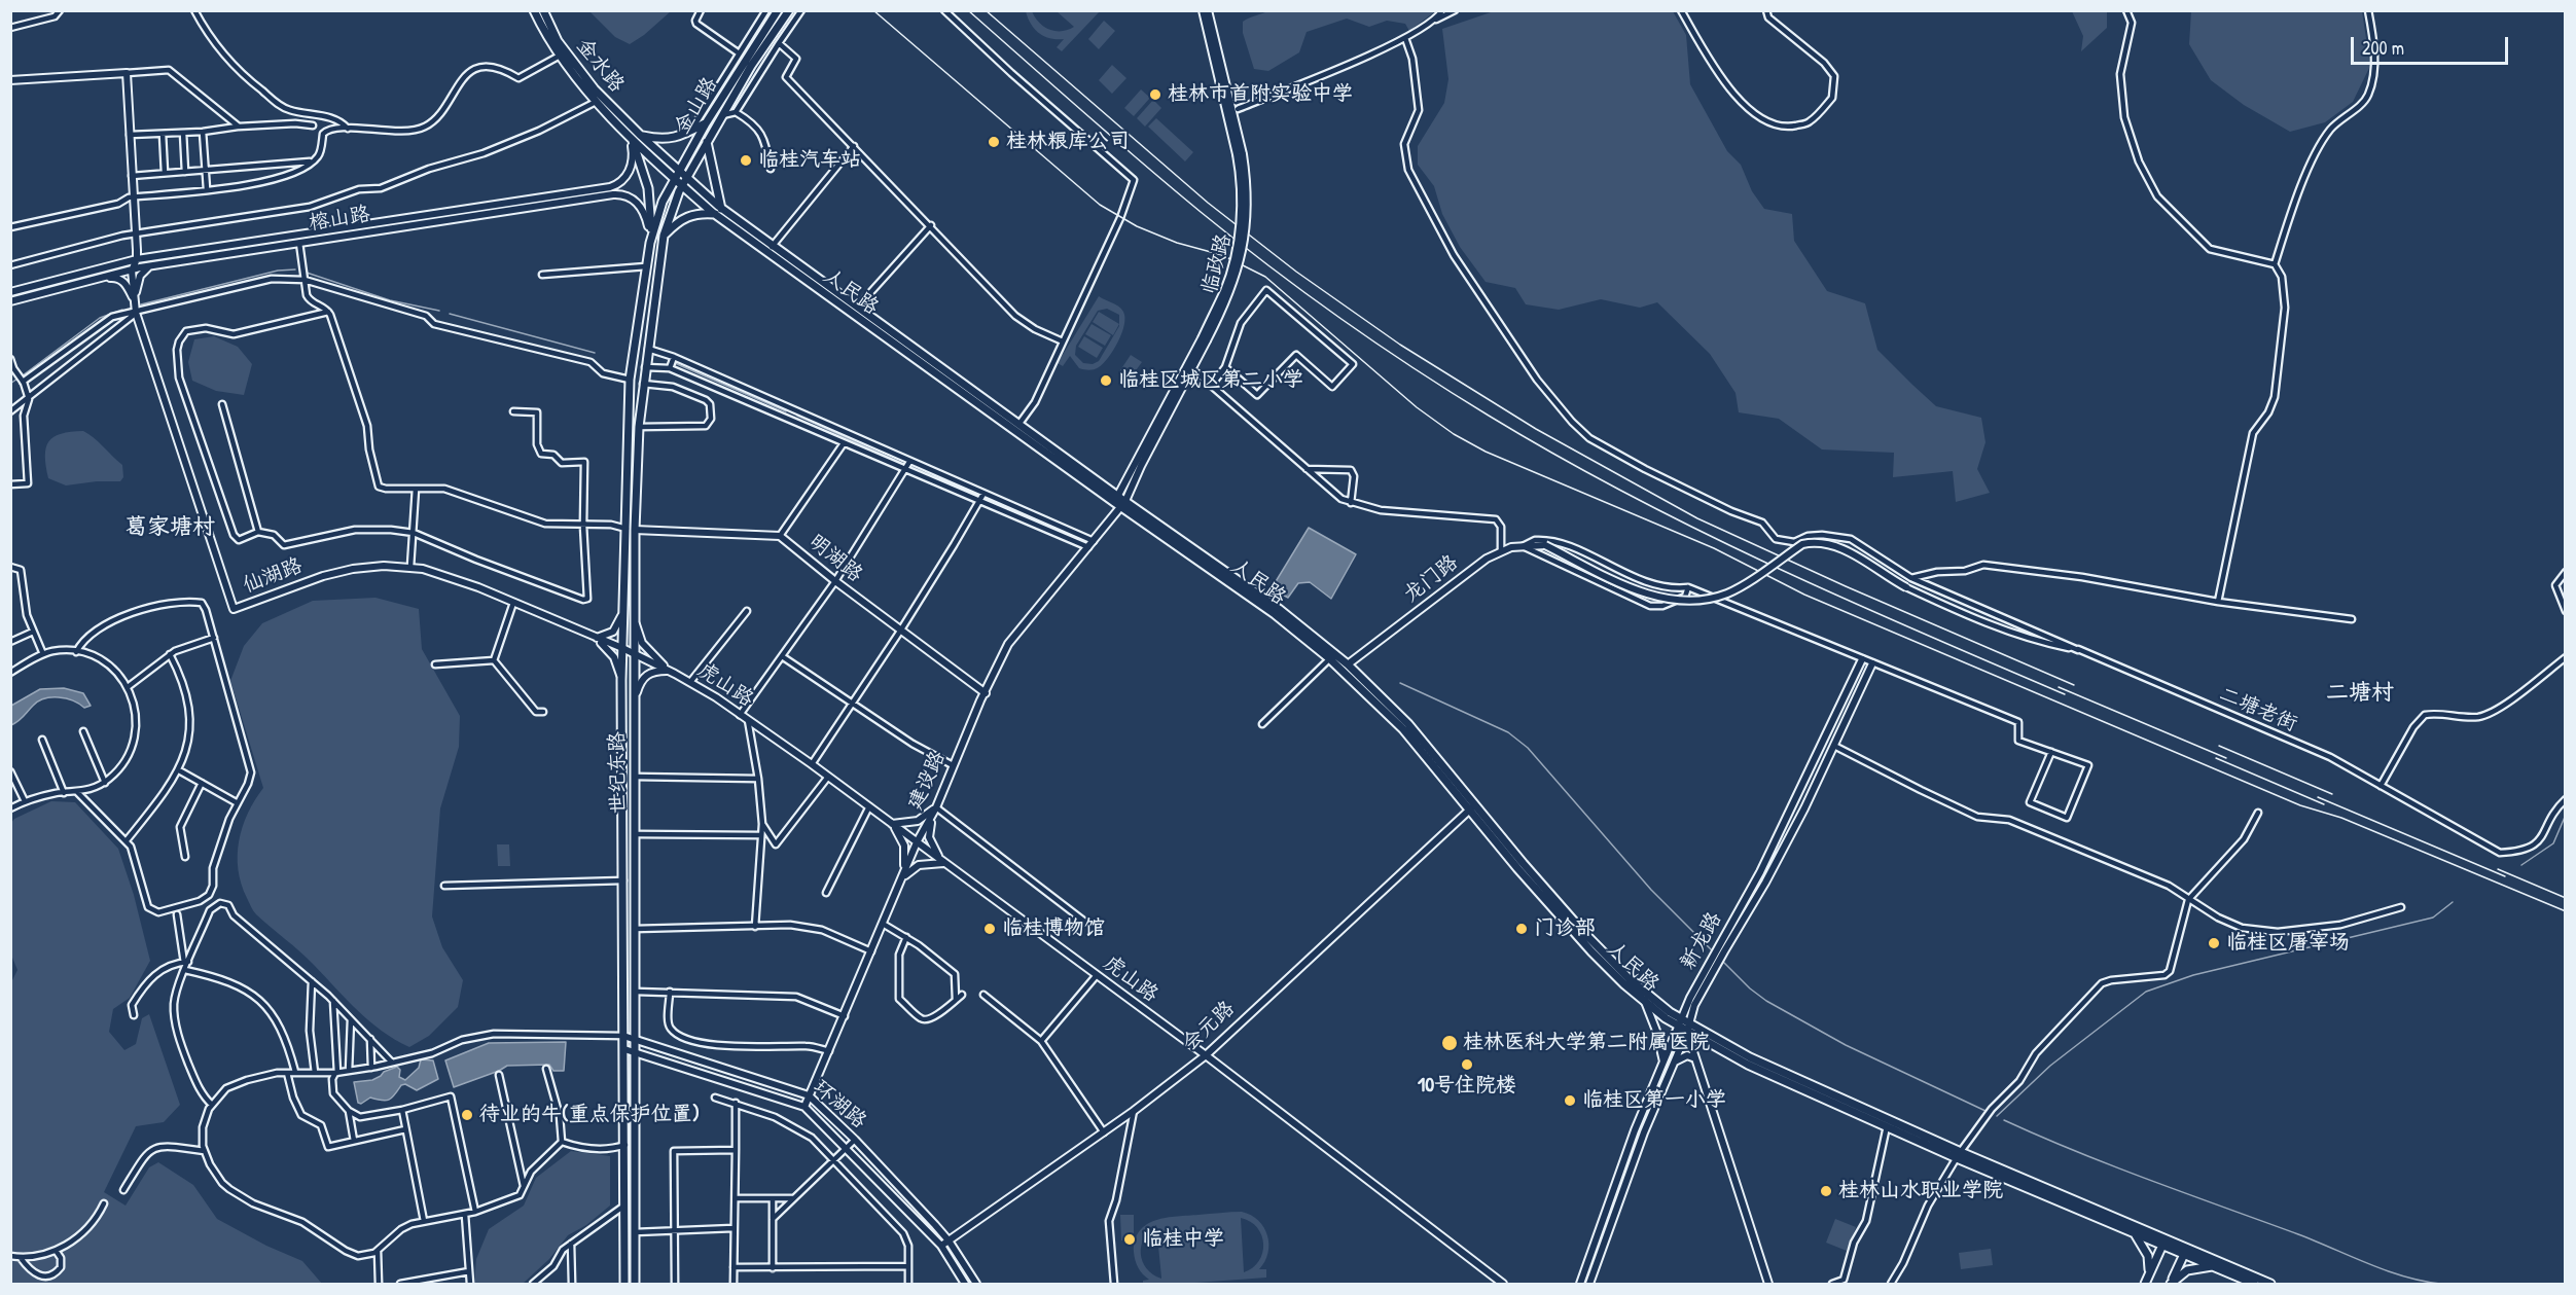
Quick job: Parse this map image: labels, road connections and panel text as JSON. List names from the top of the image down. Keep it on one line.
{"streets":{"main road":["金水路","金山路","人民路","世纪东路"],"street":["榕山路","临政路","明湖路","仙湖路","龙门路","虎山路","二塘老街","建设路","新龙路","会元路","环湖路"]},"crossings":[["金水路","金山路"],["金水路","榕山路"],["金山路","榕山路"],["金山路","世纪东路"],["榕山路","仙湖路"],["榕山路","世纪东路"],["临政路","人民路"],["临政路","建设路"],["人民路","龙门路"],["人民路","建设路"],["人民路","新龙路"],["人民路","会元路"],["明湖路","世纪东路"],["明湖路","建设路"],["仙湖路","虎山路"],["仙湖路","世纪东路"],["龙门路","二塘老街"],["虎山路","世纪东路"],["虎山路","建设路"],["虎山路","会元路"],["世纪东路","环湖路"],["建设路","环湖路"],["会元路","环湖路"]],"districts":["葛家塘村","二塘村"],"places":["桂林市首附实验中学","桂林粮库公司","临桂汽车站","临桂区城区第二小学","临桂博物馆","门诊部","临桂区屠宰场","桂林医科大学第二附属医院","10号住院楼","临桂区第一小学","待业的牛(重点保护位置)","桂林山水职业学院","临桂中学"],"scale_bar":"200 m"}
